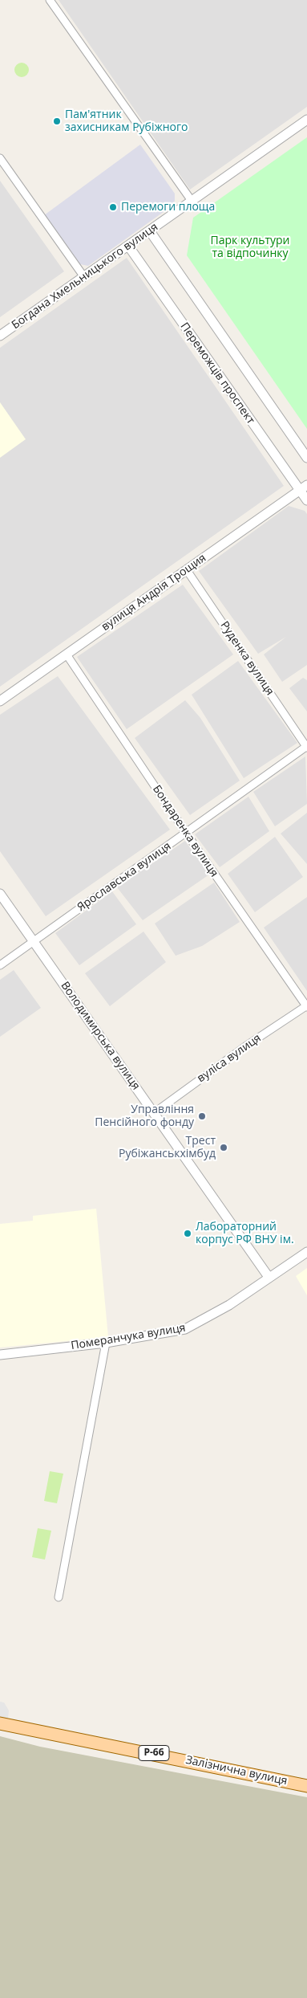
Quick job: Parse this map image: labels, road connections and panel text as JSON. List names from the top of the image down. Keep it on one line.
{"streets":{"main road":["Р-66","Залізнична вулиця"],"street":["Богдана Хмельницького вулиця","Переможців проспект","вулиця Андрія Трощия","Руденка вулиця","Бондаренка вулиця","Ярославська вулиця","Володимирська вулиця","вуліса вулиця","Померанчука вулиця"]},"crossings":[["Богдана Хмельницького вулиця","Переможців проспект"],["Переможців проспект","вулиця Андрія Трощия"],["вулиця Андрія Трощия","Руденка вулиця"],["вулиця Андрія Трощия","Бондаренка вулиця"],["Руденка вулиця","Ярославська вулиця"],["Бондаренка вулиця","Ярославська вулиця"],["Бондаренка вулиця","вуліса вулиця"],["Ярославська вулиця","Володимирська вулиця"],["Володимирська вулиця","вуліса вулиця"],["Володимирська вулиця","Померанчука вулиця"]],"parks":["Парк культури та відпочинку"],"places":["Пам'ятник захисникам Рубіжного","Перемоги площа","Управління Пенсійного фонду","Трест Рубіжанськхімбуд","Лабораторний корпус РФ ВНУ ім."]}
